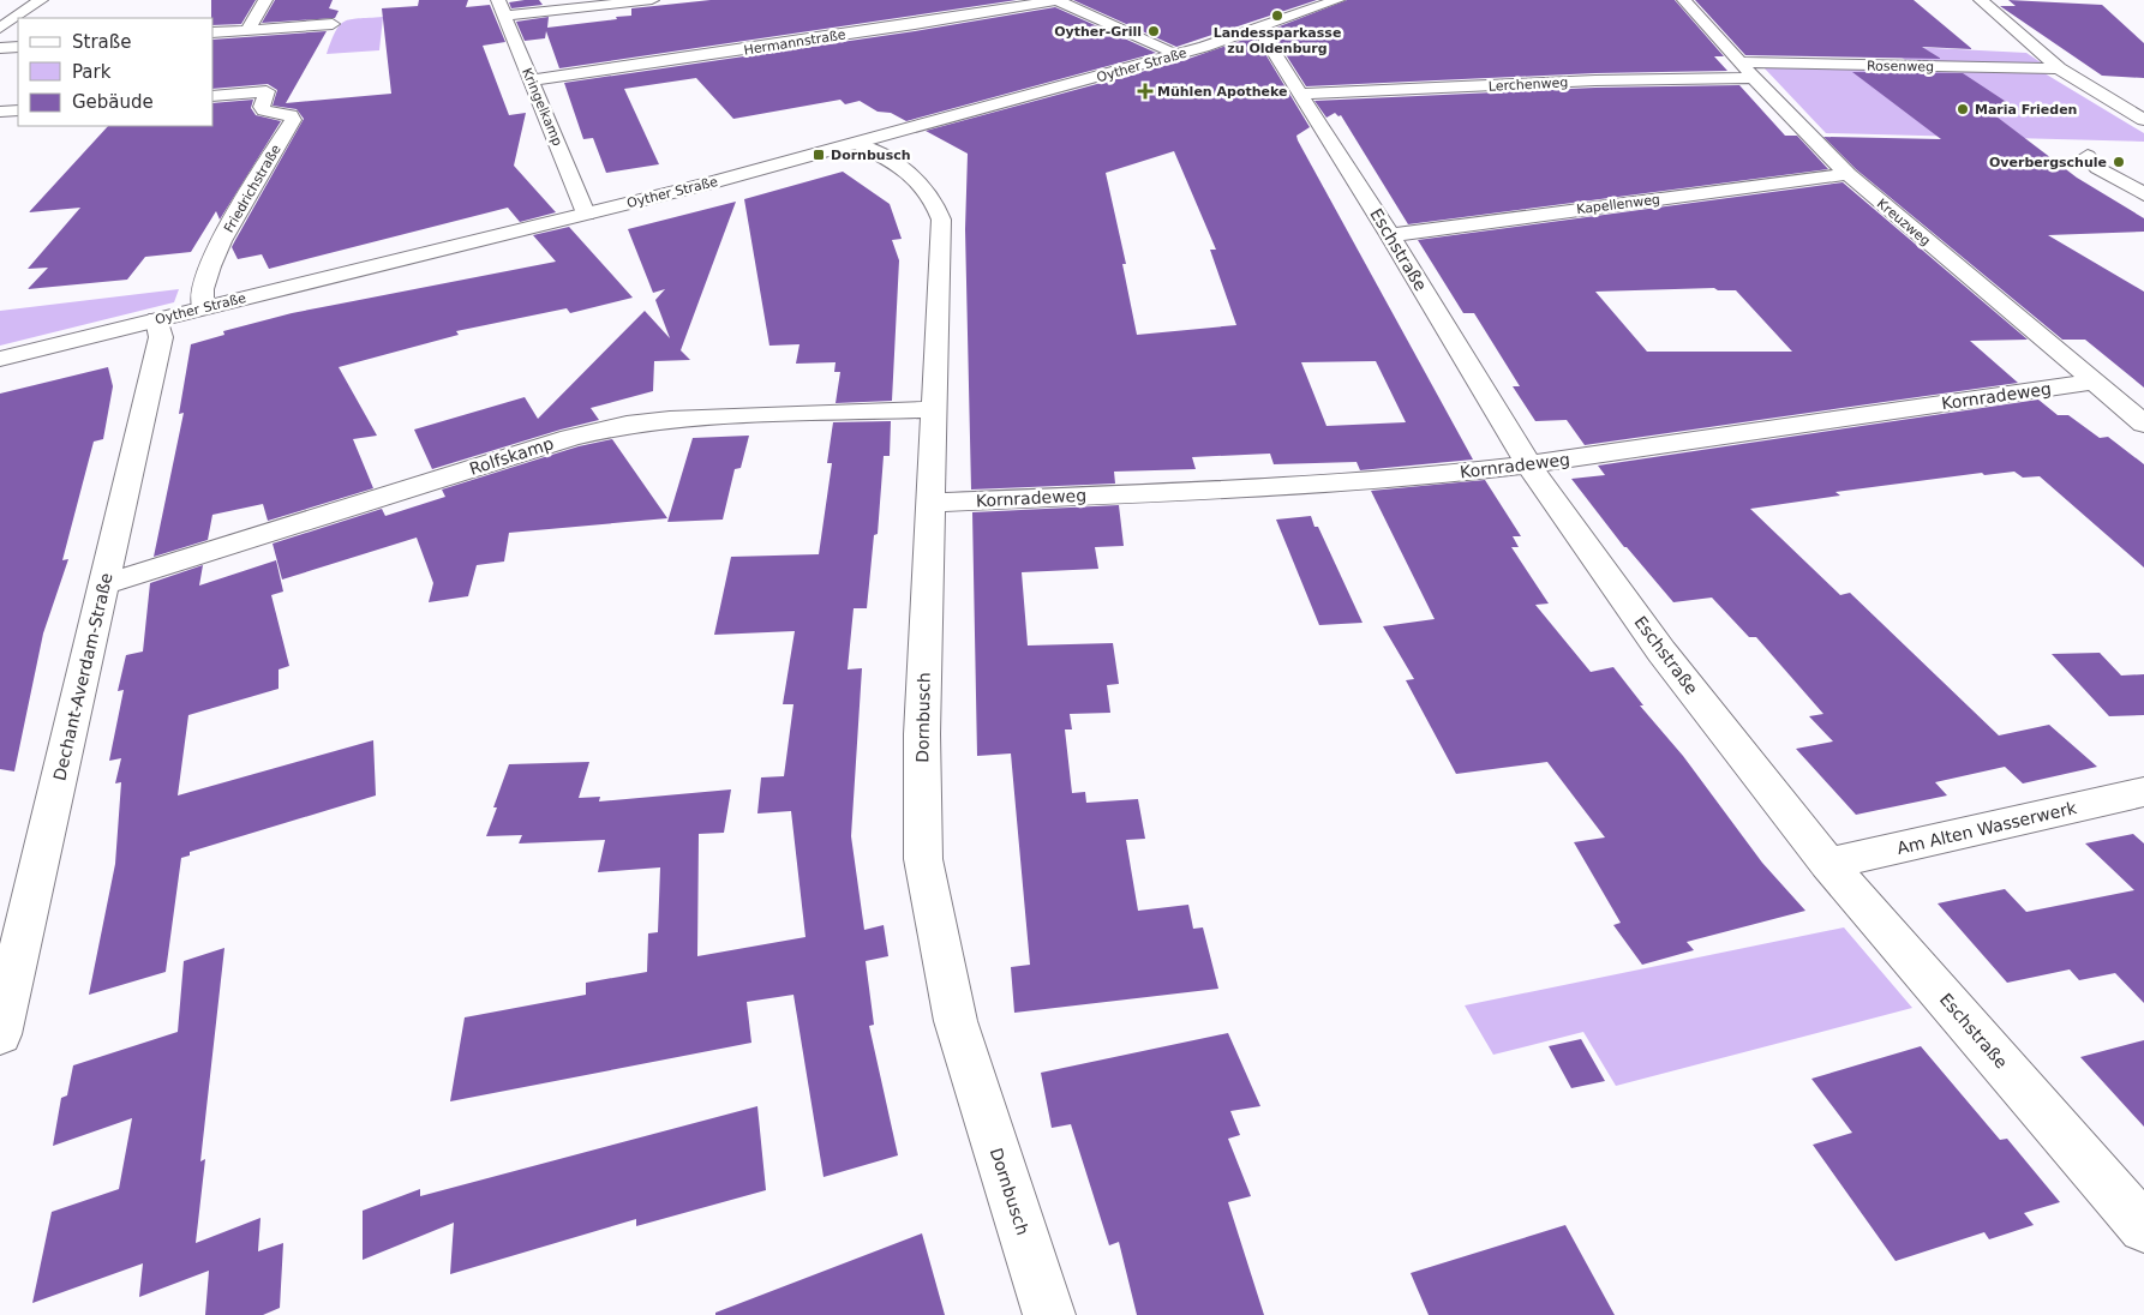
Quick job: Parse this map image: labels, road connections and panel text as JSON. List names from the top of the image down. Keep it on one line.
{"streets":{"street":["Hermannstraße","Oyther Straße","Rosenweg","Lerchenweg","Kringelkamp","Friedrichstraße","Kapellenweg","Kreuzweg","Eschstraße","Kornradeweg","Rolfskamp","Dechant-Averdam-Straße","Dornbusch","Am Alten Wasserwerk"]},"crossings":[["Hermannstraße","Kringelkamp"],["Oyther Straße","Kringelkamp"],["Oyther Straße","Friedrichstraße"],["Oyther Straße","Eschstraße"],["Oyther Straße","Dechant-Averdam-Straße"],["Oyther Straße","Dornbusch"],["Rosenweg","Kreuzweg"],["Lerchenweg","Kreuzweg"],["Lerchenweg","Eschstraße"],["Kapellenweg","Kreuzweg"],["Kapellenweg","Eschstraße"],["Kreuzweg","Kornradeweg"],["Eschstraße","Kornradeweg"],["Eschstraße","Am Alten Wasserwerk"],["Kornradeweg","Dornbusch"],["Rolfskamp","Dechant-Averdam-Straße"],["Rolfskamp","Dornbusch"]],"places":{"other":["Landessparkasse zu Oldenburg","Oyther-Grill","Maria Frieden","Overbergschule"],"health":["Mühlen Apotheke"],"transit":["Dornbusch"]},"legend":["Straße","Park","Gebäude"]}
